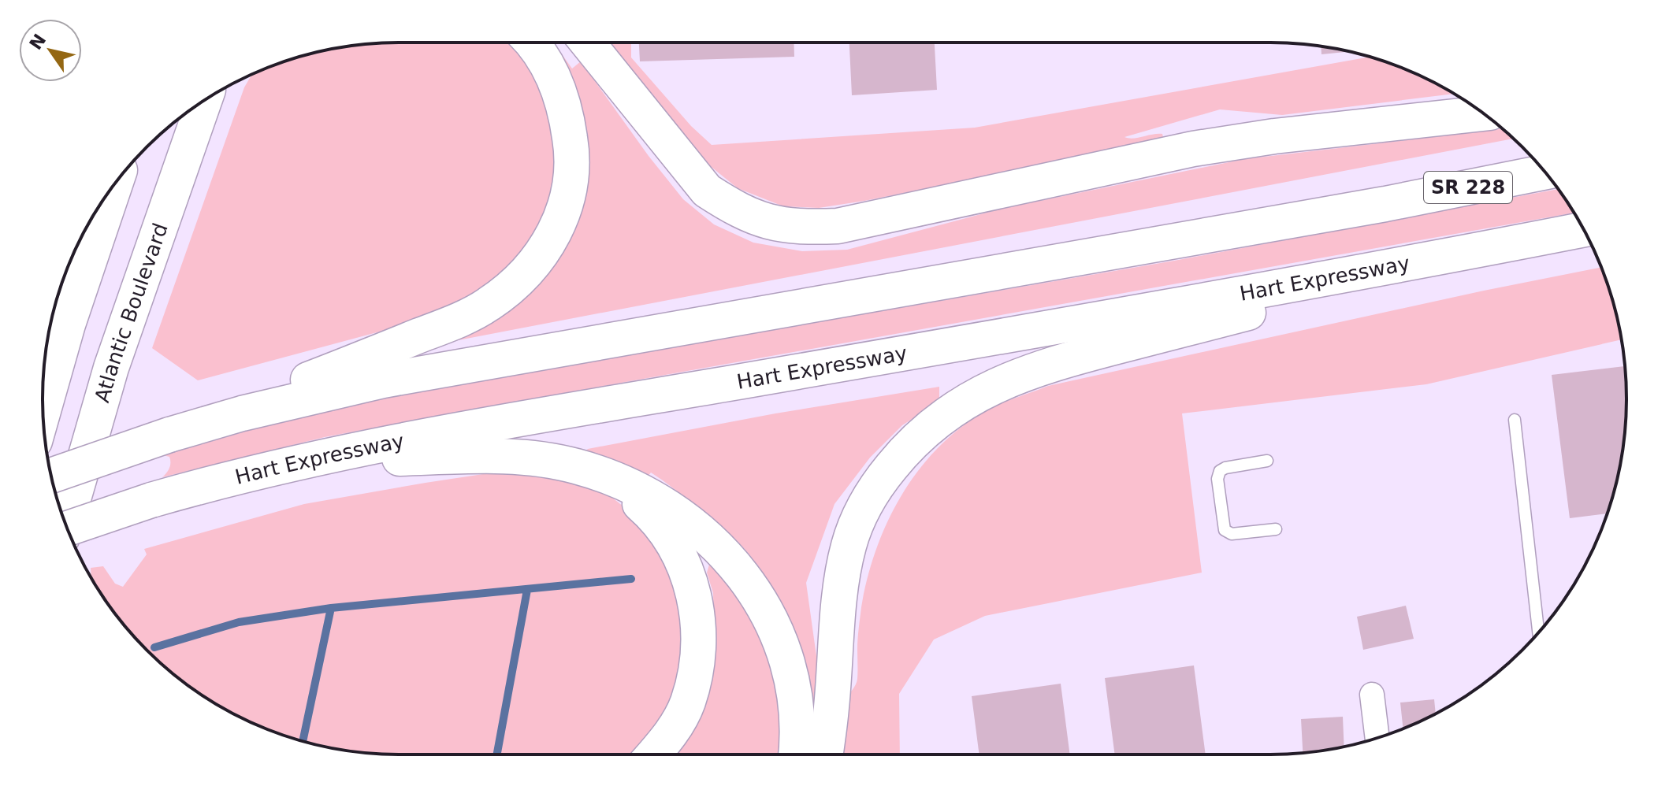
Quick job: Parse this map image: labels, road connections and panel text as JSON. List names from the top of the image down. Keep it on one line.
{"streets":{"main road":["SR 228","Hart Expressway","Atlantic Boulevard"]},"north":"top left"}
